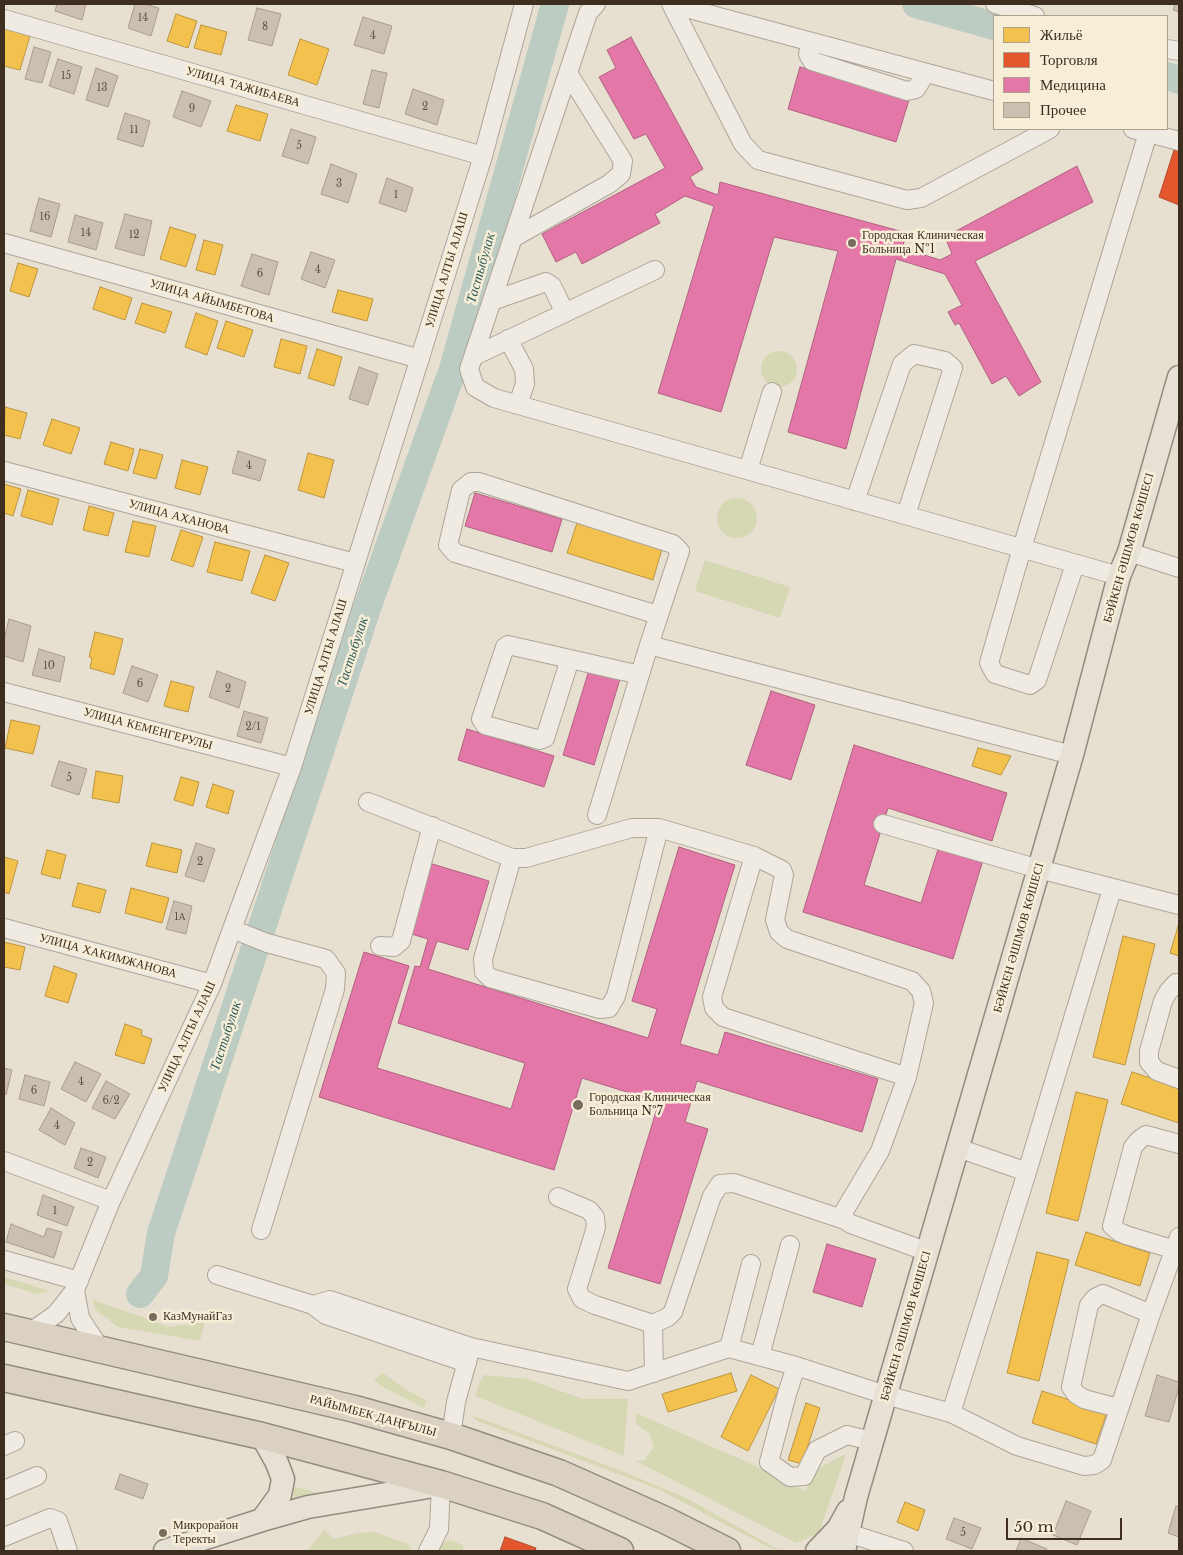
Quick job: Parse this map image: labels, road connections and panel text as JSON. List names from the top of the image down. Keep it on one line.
{"streets":{"highway":["РАЙЫМБЕК ДАҢҒЫЛЫ"],"main road":["БӘЙКЕН ӘШІМОВ КӨШЕСІ"],"street":["УЛИЦА ТАЖИБАЕВА","УЛИЦА АЛТЫ АЛАШ","УЛИЦА АЙЫМБЕТОВА","УЛИЦА АХАНОВА","УЛИЦА КЕМЕНГЕРУЛЫ","УЛИЦА ХАКИМЖАНОВА"]},"crossings":[["УЛИЦА ТАЖИБАЕВА","УЛИЦА АЛТЫ АЛАШ"],["УЛИЦА АЛТЫ АЛАШ","УЛИЦА АЙЫМБЕТОВА"],["УЛИЦА АЛТЫ АЛАШ","УЛИЦА АХАНОВА"],["УЛИЦА АЛТЫ АЛАШ","УЛИЦА КЕМЕНГЕРУЛЫ"],["УЛИЦА АЛТЫ АЛАШ","УЛИЦА ХАКИМЖАНОВА"],["УЛИЦА АЛТЫ АЛАШ","РАЙЫМБЕК ДАҢҒЫЛЫ"]],"water":["Тастыбулак"],"places":["Городская Клиническая Больница №1","Городская Клиническая Больница №7","КазМунайГаз","Микрорайон Теректы"],"house_numbers":["14","8","4","15","13","2","9","11","5","3","1","16","14","12","4","6","4","10","6","2","2/1","5","2","1А","4","6","6/2","4","2","1","5"],"legend":["Жильё","Торговля","Медицина","Прочее"],"scale_bar":"50 m"}
